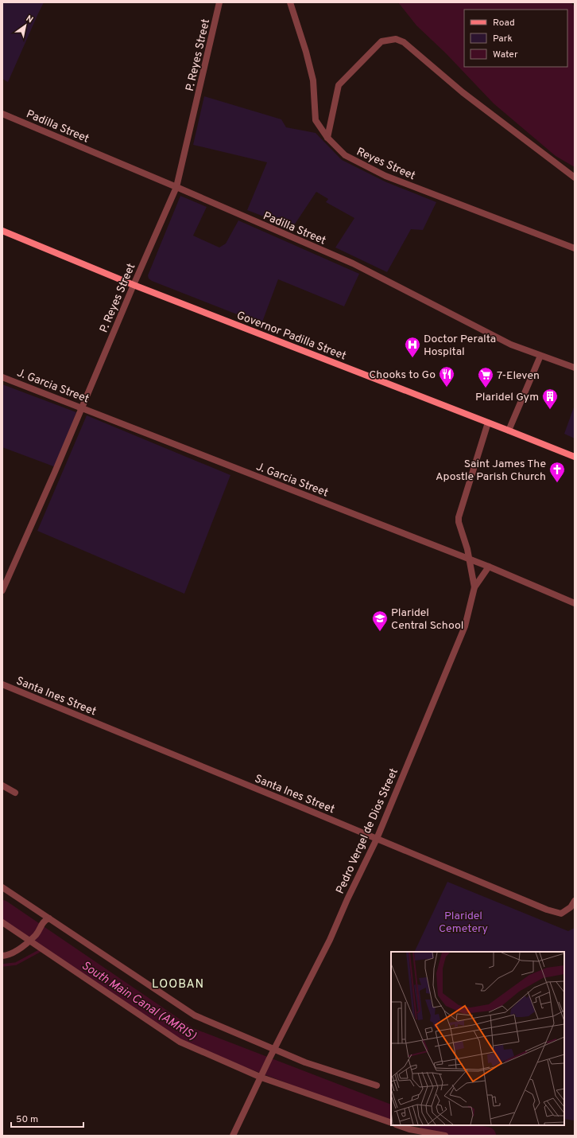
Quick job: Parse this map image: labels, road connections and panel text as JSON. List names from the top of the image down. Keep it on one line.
{"streets":{"main road":["Governor Padilla Street"],"street":["P. Reyes Street","Padilla Street","Reyes Street","J. Garcia Street","Santa Ines Street","Pedro Vergel de Dios Street"]},"crossings":[["P. Reyes Street","Padilla Street"],["P. Reyes Street","Governor Padilla Street"],["P. Reyes Street","J. Garcia Street"],["Governor Padilla Street","Pedro Vergel de Dios Street"],["J. Garcia Street","Pedro Vergel de Dios Street"],["Santa Ines Street","Pedro Vergel de Dios Street"]],"districts":["LOOBAN"],"water":["South Main Canal (AMRIS)"],"parks":["Plaridel Cemetery"],"places":{"hospital":["Doctor Peralta Hospital"],"restaurant":["Chooks to Go"],"supermarket":["7-Eleven"],"building":["Plaridel Gym"],"church":["Saint James The Apostle Parish Church"],"school or university":["Plaridel Central School"]},"legend":["Road","Park","Water"],"scale_bar":"50 m","north":"top right"}
